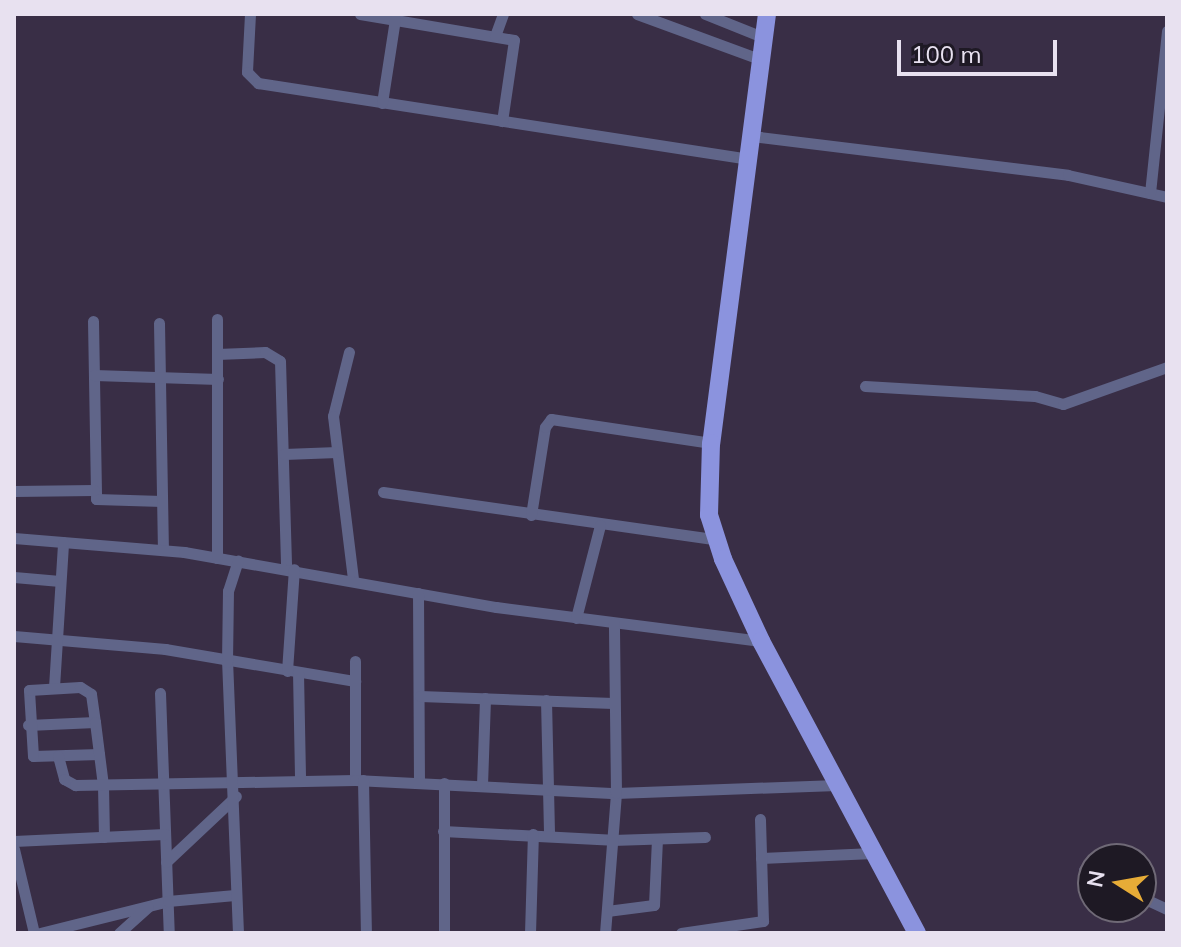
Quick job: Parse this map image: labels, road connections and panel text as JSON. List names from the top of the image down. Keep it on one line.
{"scale_bar":"100 m","north":"left"}
